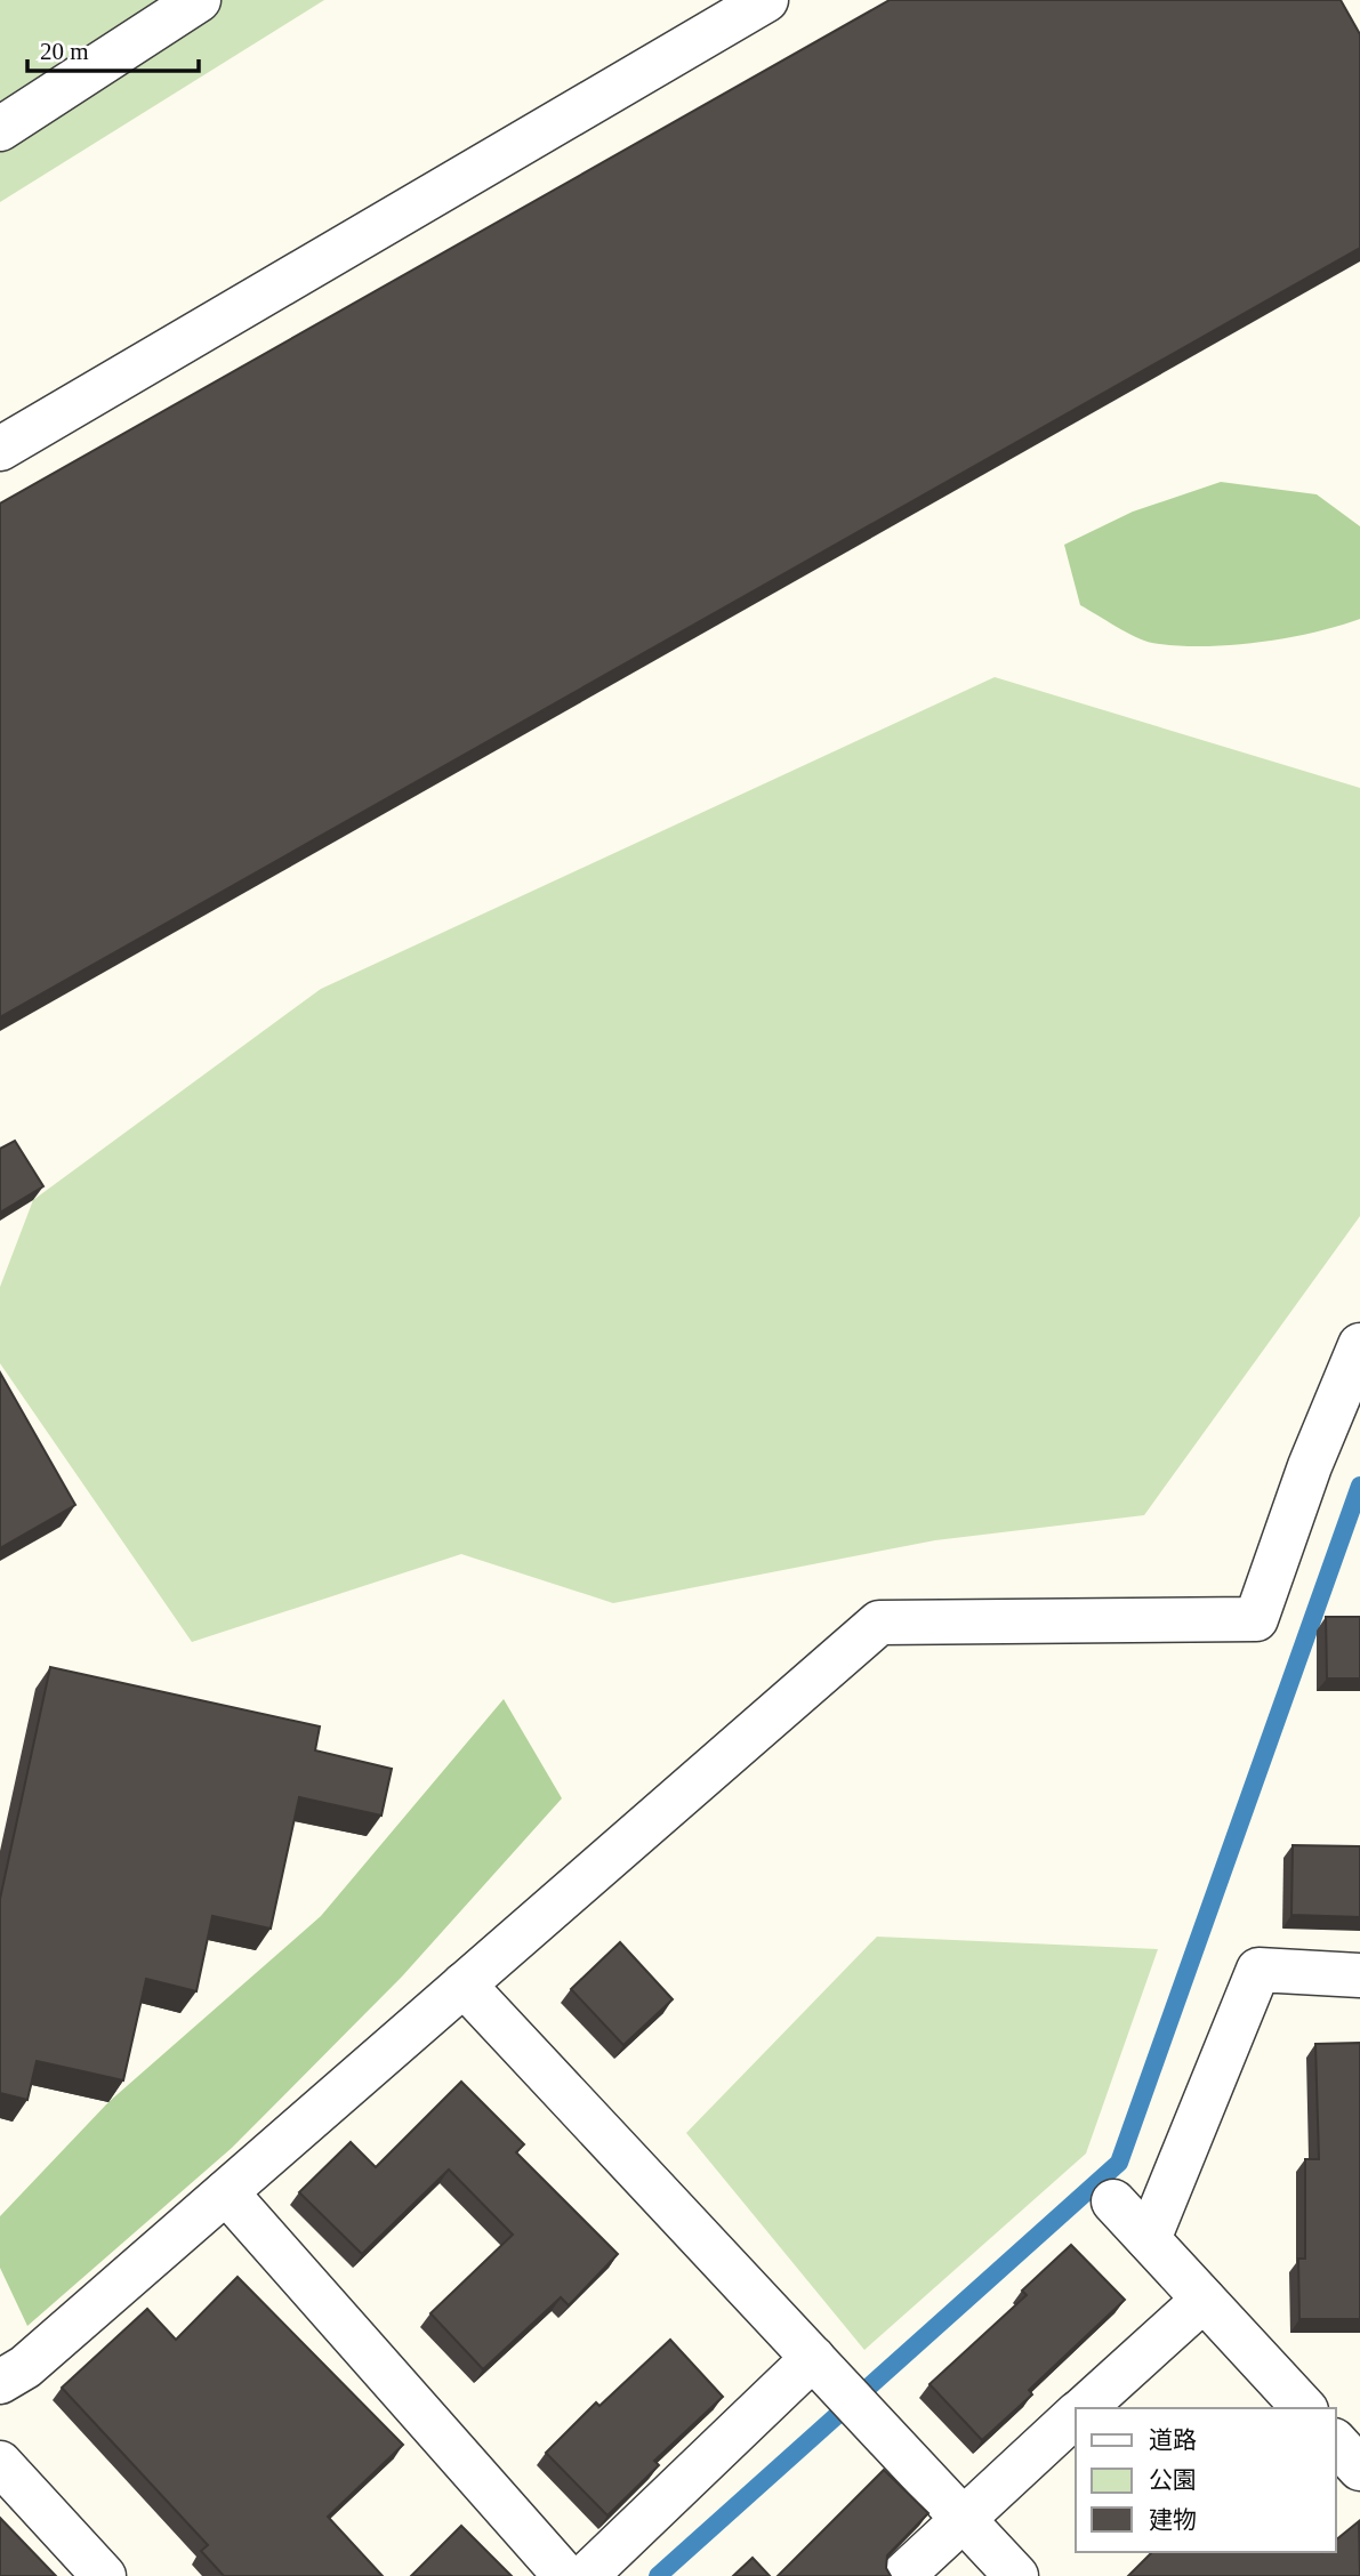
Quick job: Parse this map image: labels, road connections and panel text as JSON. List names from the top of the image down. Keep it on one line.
{"legend":["道路","公園","建物"],"scale_bar":"20 m"}
